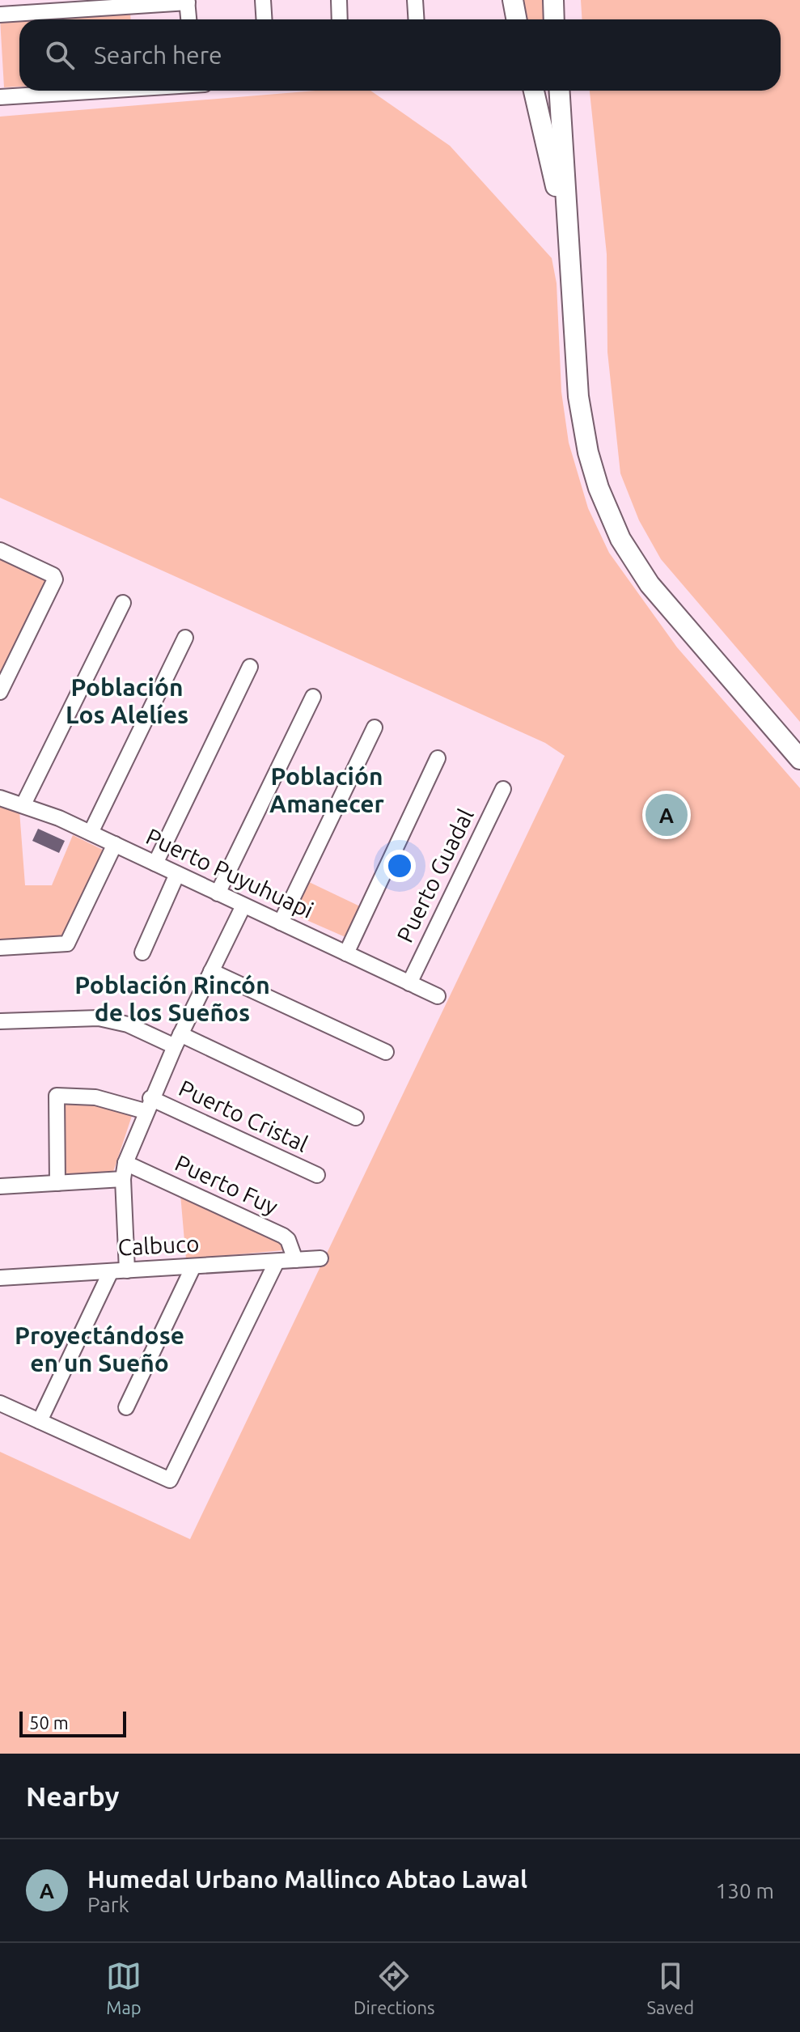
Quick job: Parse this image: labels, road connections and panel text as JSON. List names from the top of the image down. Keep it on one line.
{"streets":{"street":["Puerto Puyuhuapi","Puerto Guadal","Puerto Cristal","Puerto Fuy","Calbuco"]},"crossings":[["Puerto Puyuhuapi","Puerto Guadal"],["Puerto Fuy","Calbuco"]],"districts":["Población Los Alelíes","Población Amanecer","Población Rincón de los Sueños","Proyectándose en un Sueño"],"scale_bar":"50 m","page":{"search":"Search here","pins":"A","scale":"50 m","heading":"Nearby","list":[{"mark":"A","name":"Humedal Urbano Mallinco Abtao Lawal","note":"Park","value":"130 m"}],"nav":["Map","Directions","Saved"]}}
